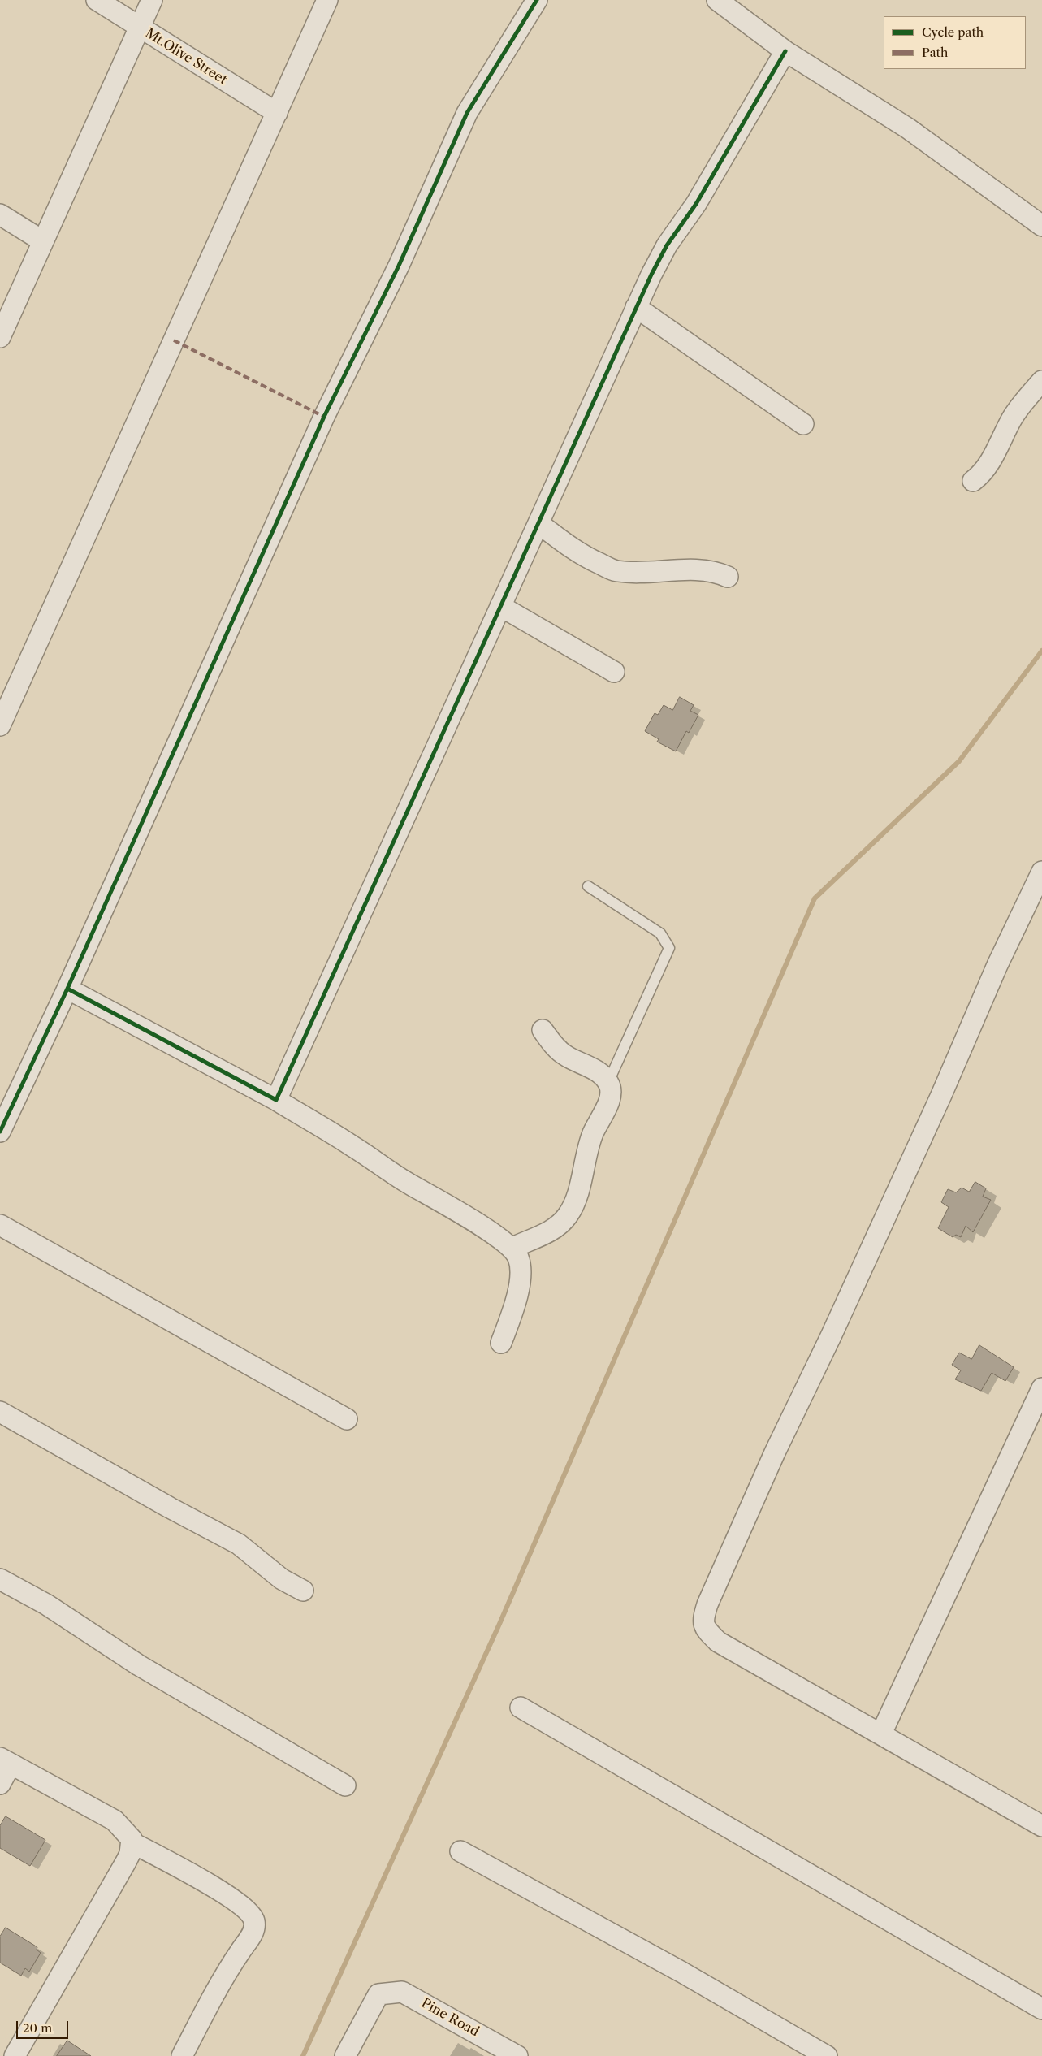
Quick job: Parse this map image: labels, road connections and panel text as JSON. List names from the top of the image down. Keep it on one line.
{"streets":{"street":["Mt.Olive Street","Pine Road"]},"legend":["Cycle path","Path"],"scale_bar":"20 m"}
